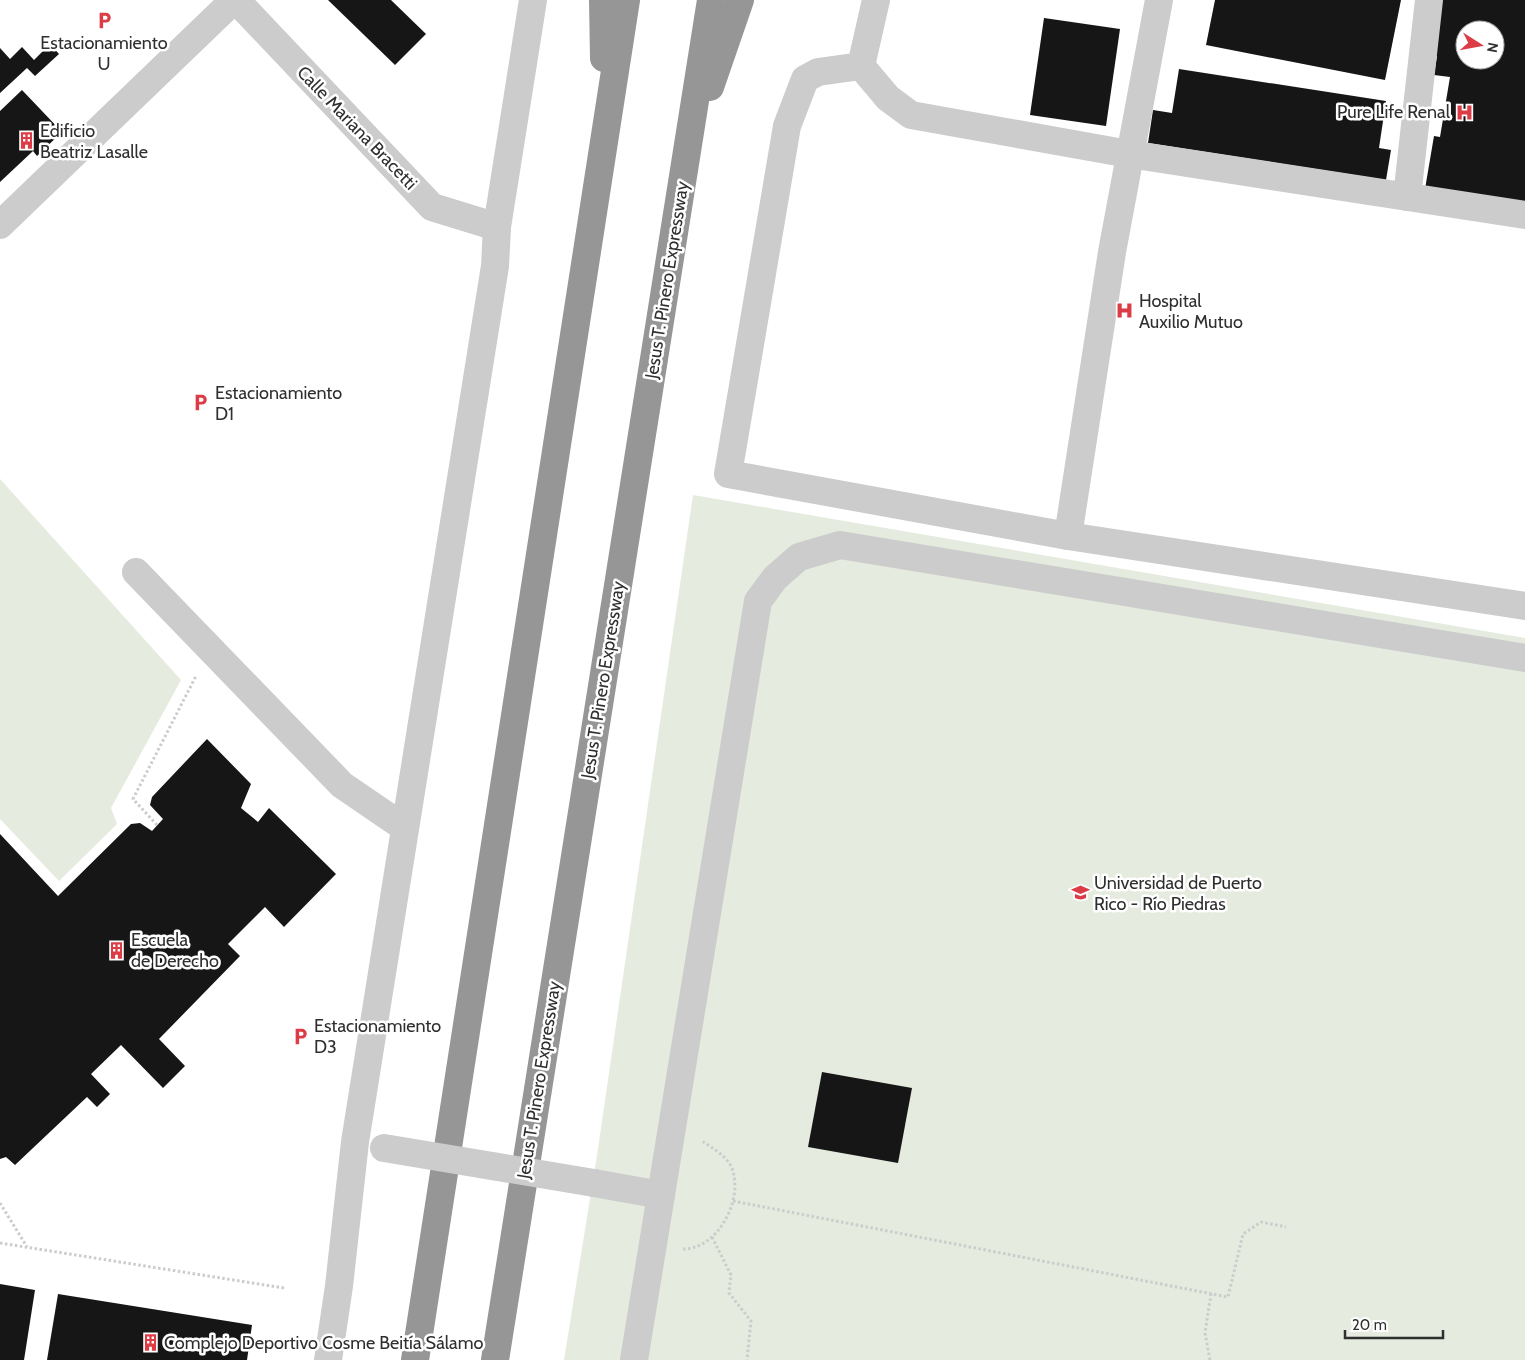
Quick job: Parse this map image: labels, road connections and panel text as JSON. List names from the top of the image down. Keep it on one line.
{"streets":{"highway":["Jesus T. Pinero Expressway"],"street":["Calle Mariana Bracetti"]},"places":{"parking":["Estacionamiento U","Estacionamiento D1","Estacionamiento D3"],"hospital":["Pure Life Renal","Hospital Auxilio Mutuo"],"building":["Edificio Beatriz Lasalle","Escuela de Derecho","Complejo Deportivo Cosme Beitía Sálamo"],"school or university":["Universidad de Puerto Rico - Río Piedras"]},"scale_bar":"20 m","north":"right"}
